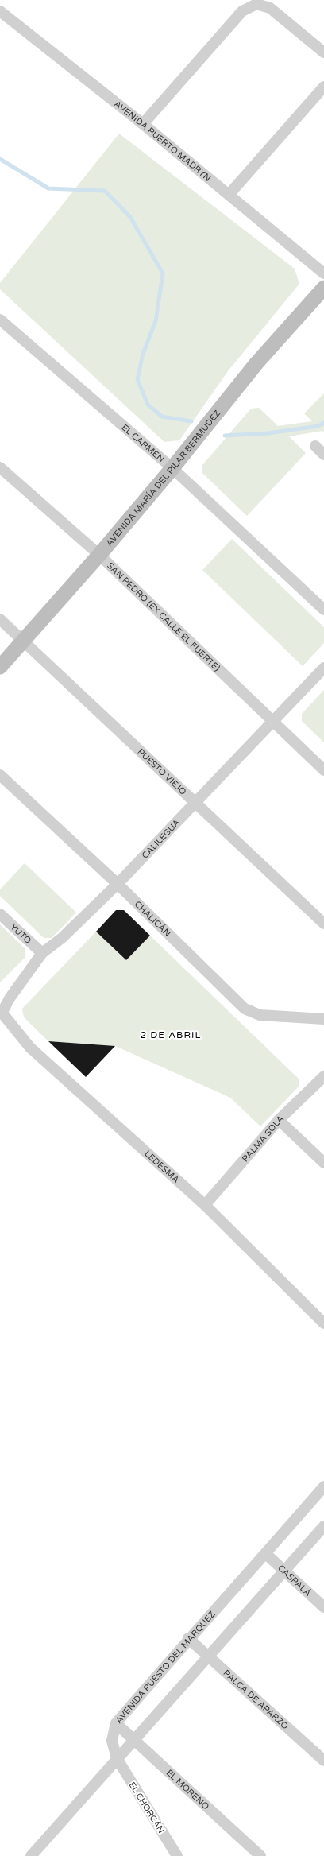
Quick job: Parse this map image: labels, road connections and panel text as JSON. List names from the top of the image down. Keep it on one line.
{"streets":{"street":["AVENIDA PUERTO MADRYN","EL CARMEN","AVENIDA MARÍA DEL PILAR BERMÚDEZ","SAN PEDRO (EX CALLE EL FUERTE)","PUESTO VIEJO","CALILEGUA","CHALICÁN","YUTO","PALMA SOLA","LEDESMA","CASPALÁ","AVENIDA PUESTO DEL MARQUEZ","PALCA DE APARZO","EL MORENO","EL CHORCÁN"]},"crossings":[["EL CARMEN","AVENIDA MARÍA DEL PILAR BERMÚDEZ"],["AVENIDA MARÍA DEL PILAR BERMÚDEZ","SAN PEDRO (EX CALLE EL FUERTE)"],["AVENIDA MARÍA DEL PILAR BERMÚDEZ","PUESTO VIEJO"],["SAN PEDRO (EX CALLE EL FUERTE)","CALILEGUA"],["PUESTO VIEJO","CALILEGUA"],["CALILEGUA","CHALICÁN"],["CALILEGUA","YUTO"],["CALILEGUA","LEDESMA"],["PALMA SOLA","LEDESMA"],["CASPALÁ","AVENIDA PUESTO DEL MARQUEZ"],["AVENIDA PUESTO DEL MARQUEZ","PALCA DE APARZO"],["AVENIDA PUESTO DEL MARQUEZ","EL MORENO"],["AVENIDA PUESTO DEL MARQUEZ","EL CHORCÁN"]],"districts":["2 DE ABRIL"]}
